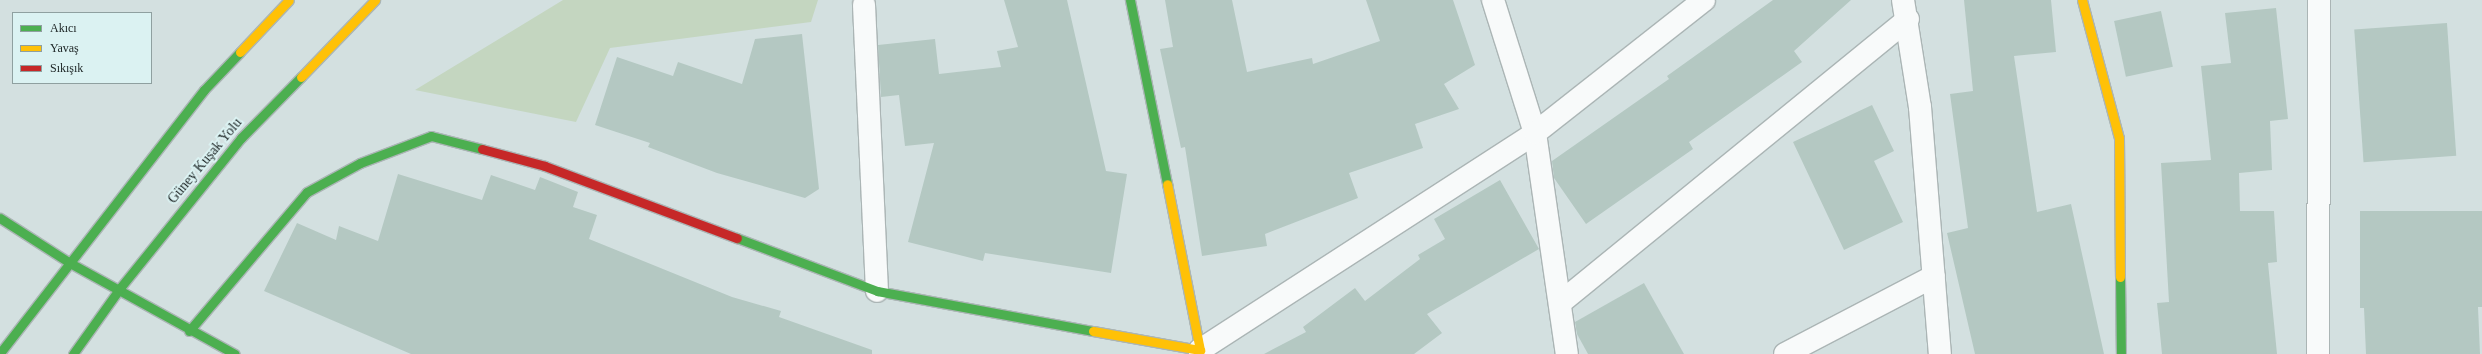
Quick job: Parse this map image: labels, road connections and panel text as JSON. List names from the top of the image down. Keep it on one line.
{"streets":{"street":["Güney Kuşak Yolu"]},"legend":["Akıcı","Yavaş","Sıkışık"]}
